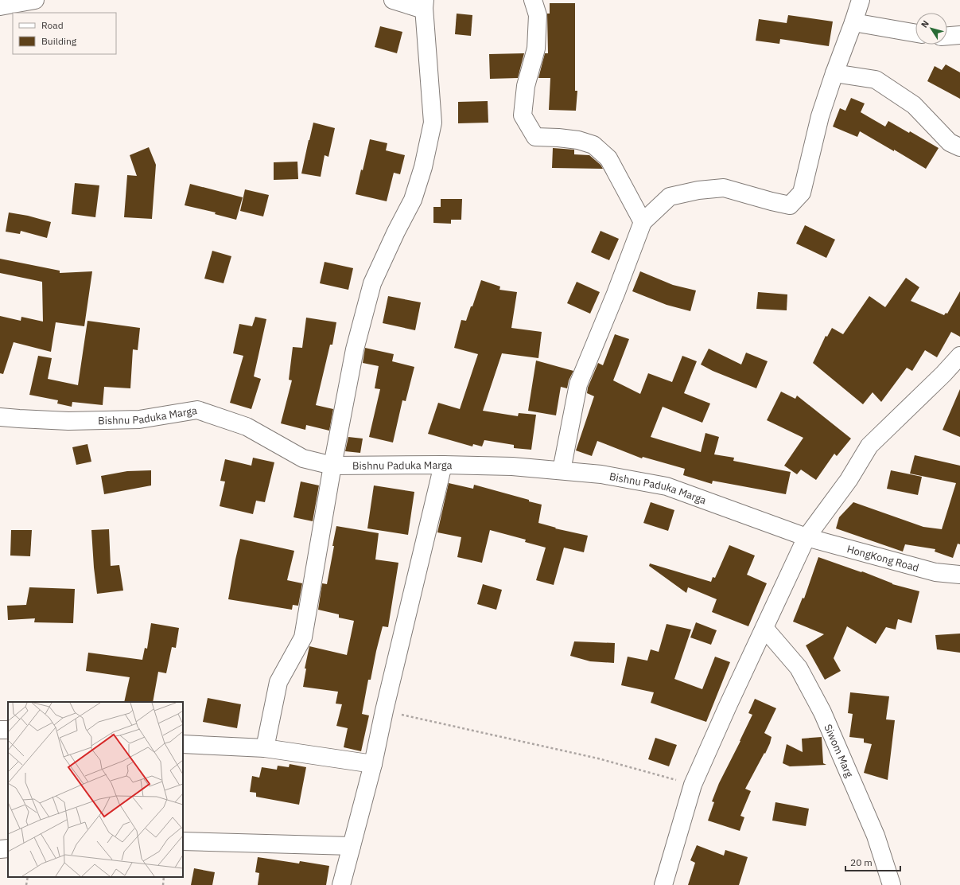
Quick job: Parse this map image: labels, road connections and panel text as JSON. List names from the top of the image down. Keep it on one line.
{"streets":{"street":["Bishnu Paduka Marga","HongKong Road","Siwom Marg"]},"crossings":[["Bishnu Paduka Marga","HongKong Road"]],"legend":["Road","Building"],"scale_bar":"20 m","north":"top left"}
